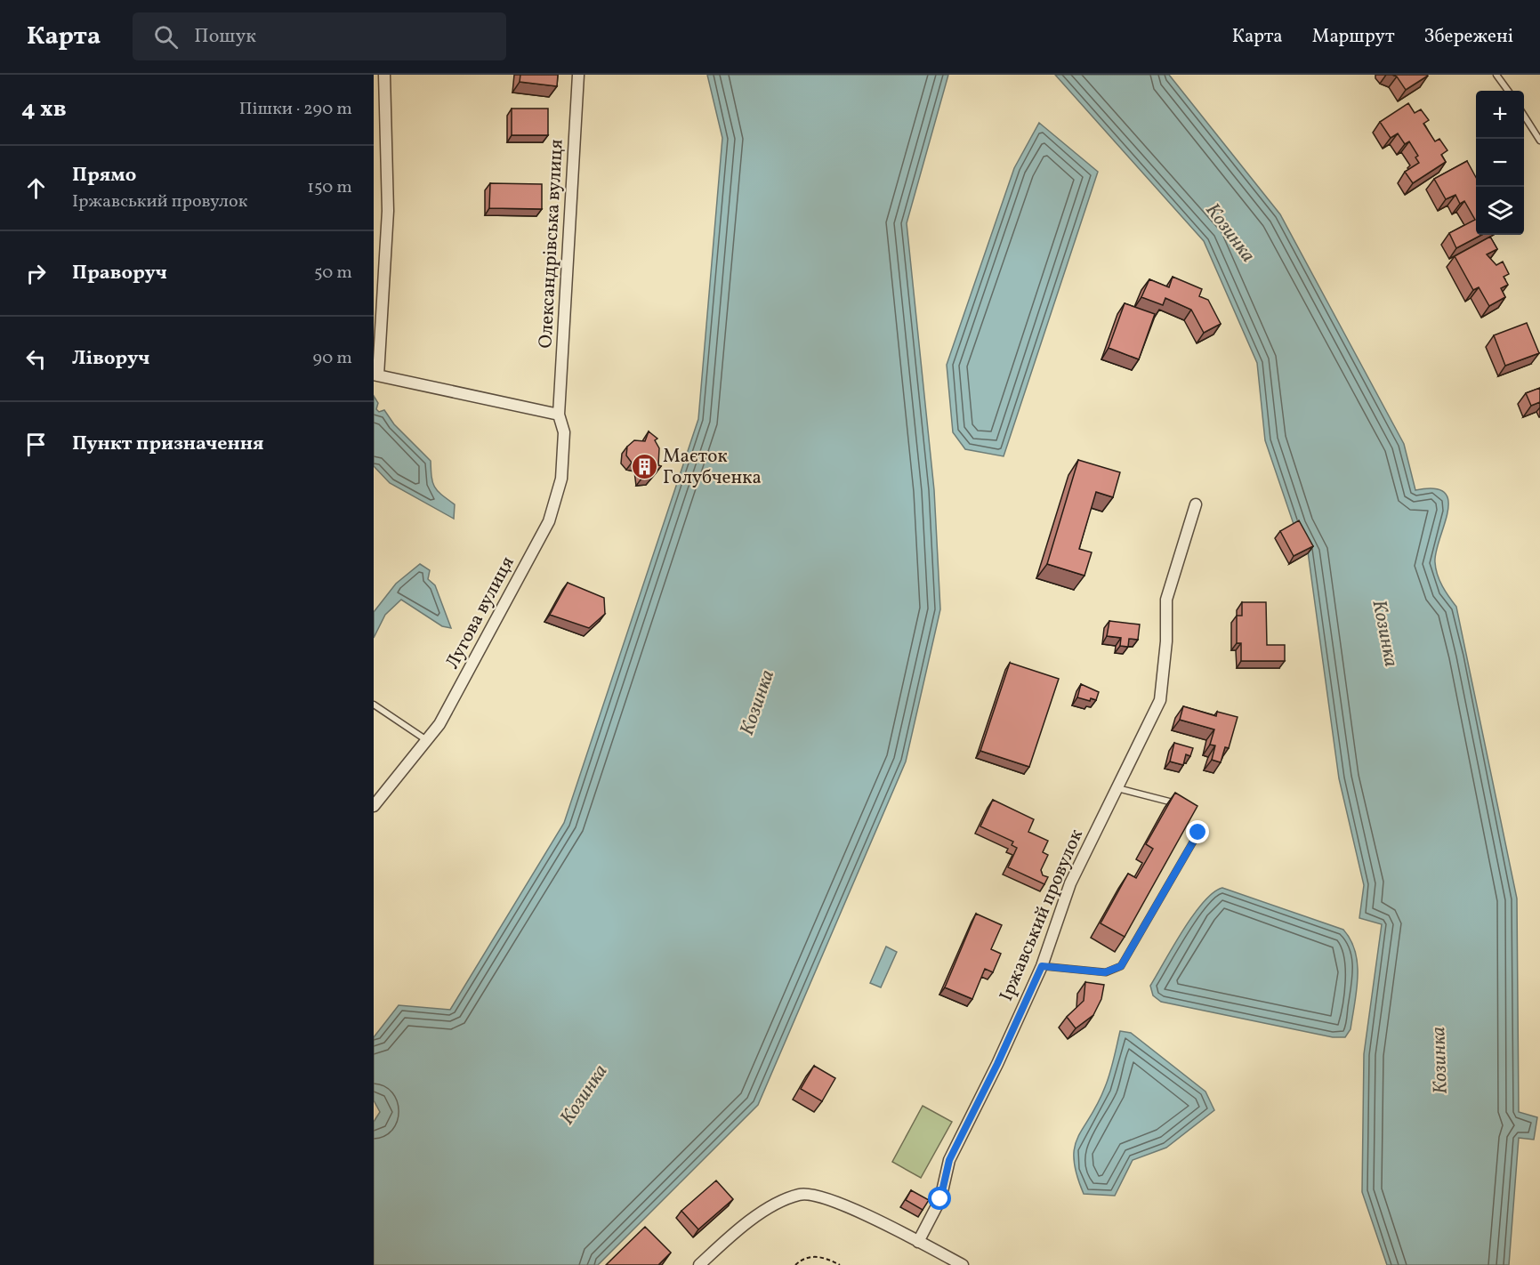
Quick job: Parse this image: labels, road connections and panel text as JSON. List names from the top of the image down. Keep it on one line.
{"streets":{"street":["Олександрівська вулиця","Лугова вулиця","Іржавський провулок"]},"crossings":[["Олександрівська вулиця","Лугова вулиця"]],"water":["Козинка"],"places":{"building":["Маєток Голубченка"]},"page":{"header":"Карта","search":"Пошук","nav":["Карта","Маршрут","Збережені"],"heading":["4 хв","Пішки · 290 m"],"map_buttons":["+","−"],"list":[["Прямо","Іржавський провулок","150 m"],["Праворуч","50 m"],["Ліворуч","90 m"],"Пункт призначення"]}}
